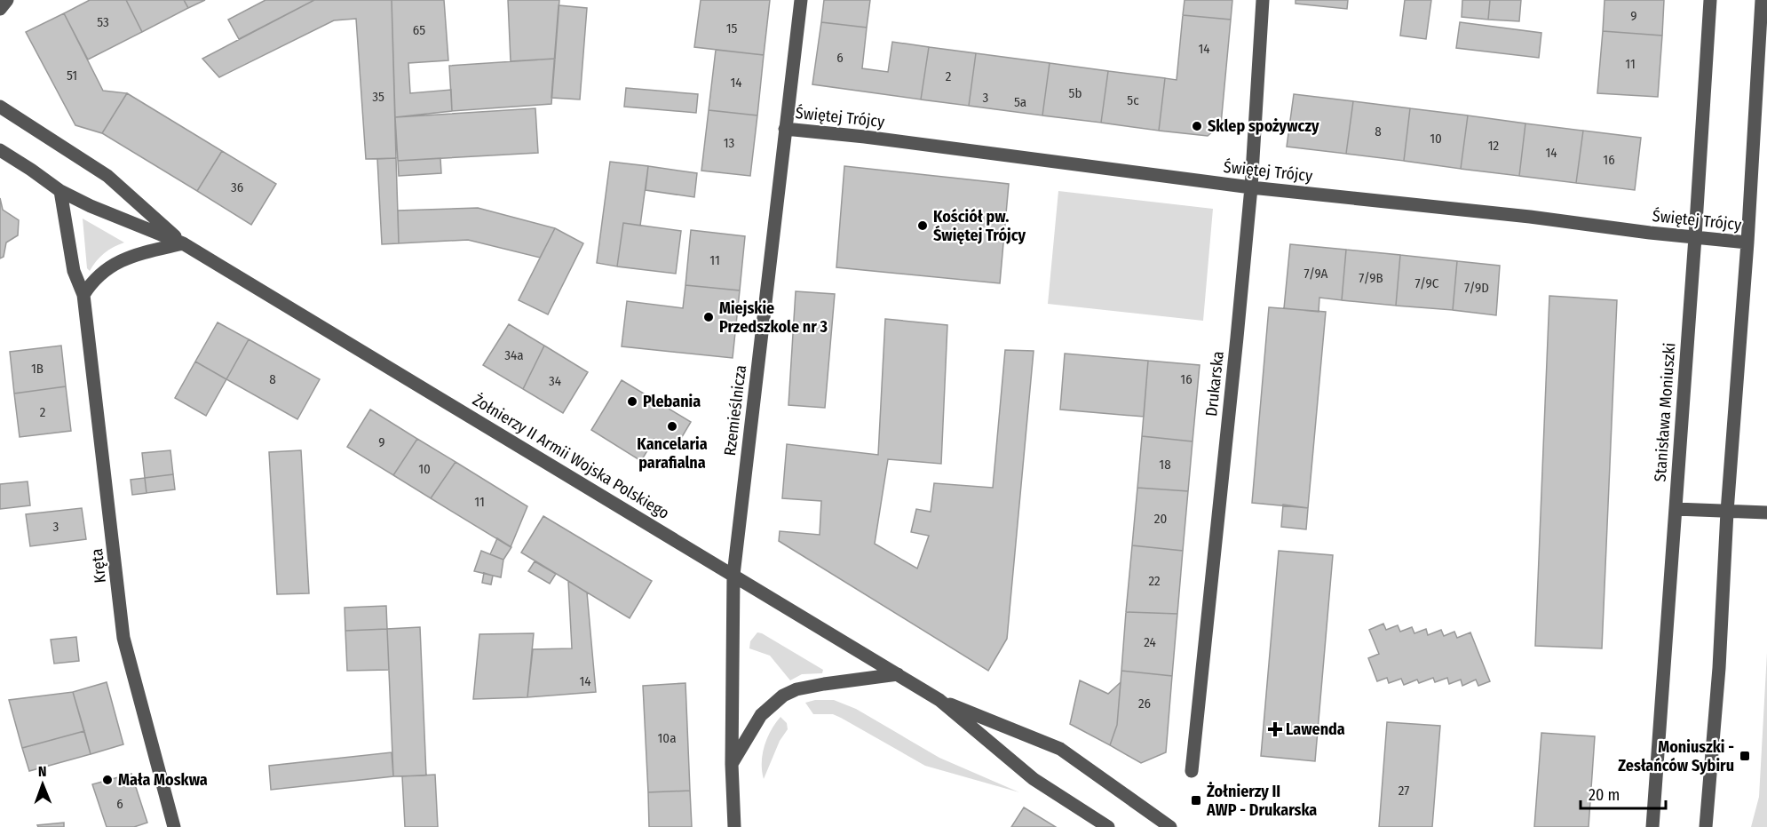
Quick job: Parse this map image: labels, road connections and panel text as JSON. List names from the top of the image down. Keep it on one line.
{"streets":{"street":["Świętej Trójcy","Drukarska","Rzemieślnicza","Stanisława Moniuszki","Żołnierzy II Armii Wojska Polskiego","Kręta"]},"crossings":[["Świętej Trójcy","Drukarska"],["Świętej Trójcy","Rzemieślnicza"],["Świętej Trójcy","Stanisława Moniuszki"],["Rzemieślnicza","Żołnierzy II Armii Wojska Polskiego"],["Żołnierzy II Armii Wojska Polskiego","Kręta"]],"places":{"other":["Sklep spożywczy","Kościół pw. Świętej Trójcy","Miejskie Przedszkole nr 3","Plebania","Kancelaria parafialna","Mała Moskwa"],"health":["Lawenda"],"transit":["Moniuszki - Zesłańców Sybiru","Żołnierzy II AWP - Drukarska"]},"house_numbers":["9","53","15","65","14","6","11","51","2","14","5b","35","3","5c","5a","8","10","13","12","14","16","36","11","7/9A","7/9B","7/9C","7/9D","34a","1B","8","16","34","2","9","18","10","11","20","3","22","24","14","26","10a","27","6"],"scale_bar":"20 m","north":"top"}
